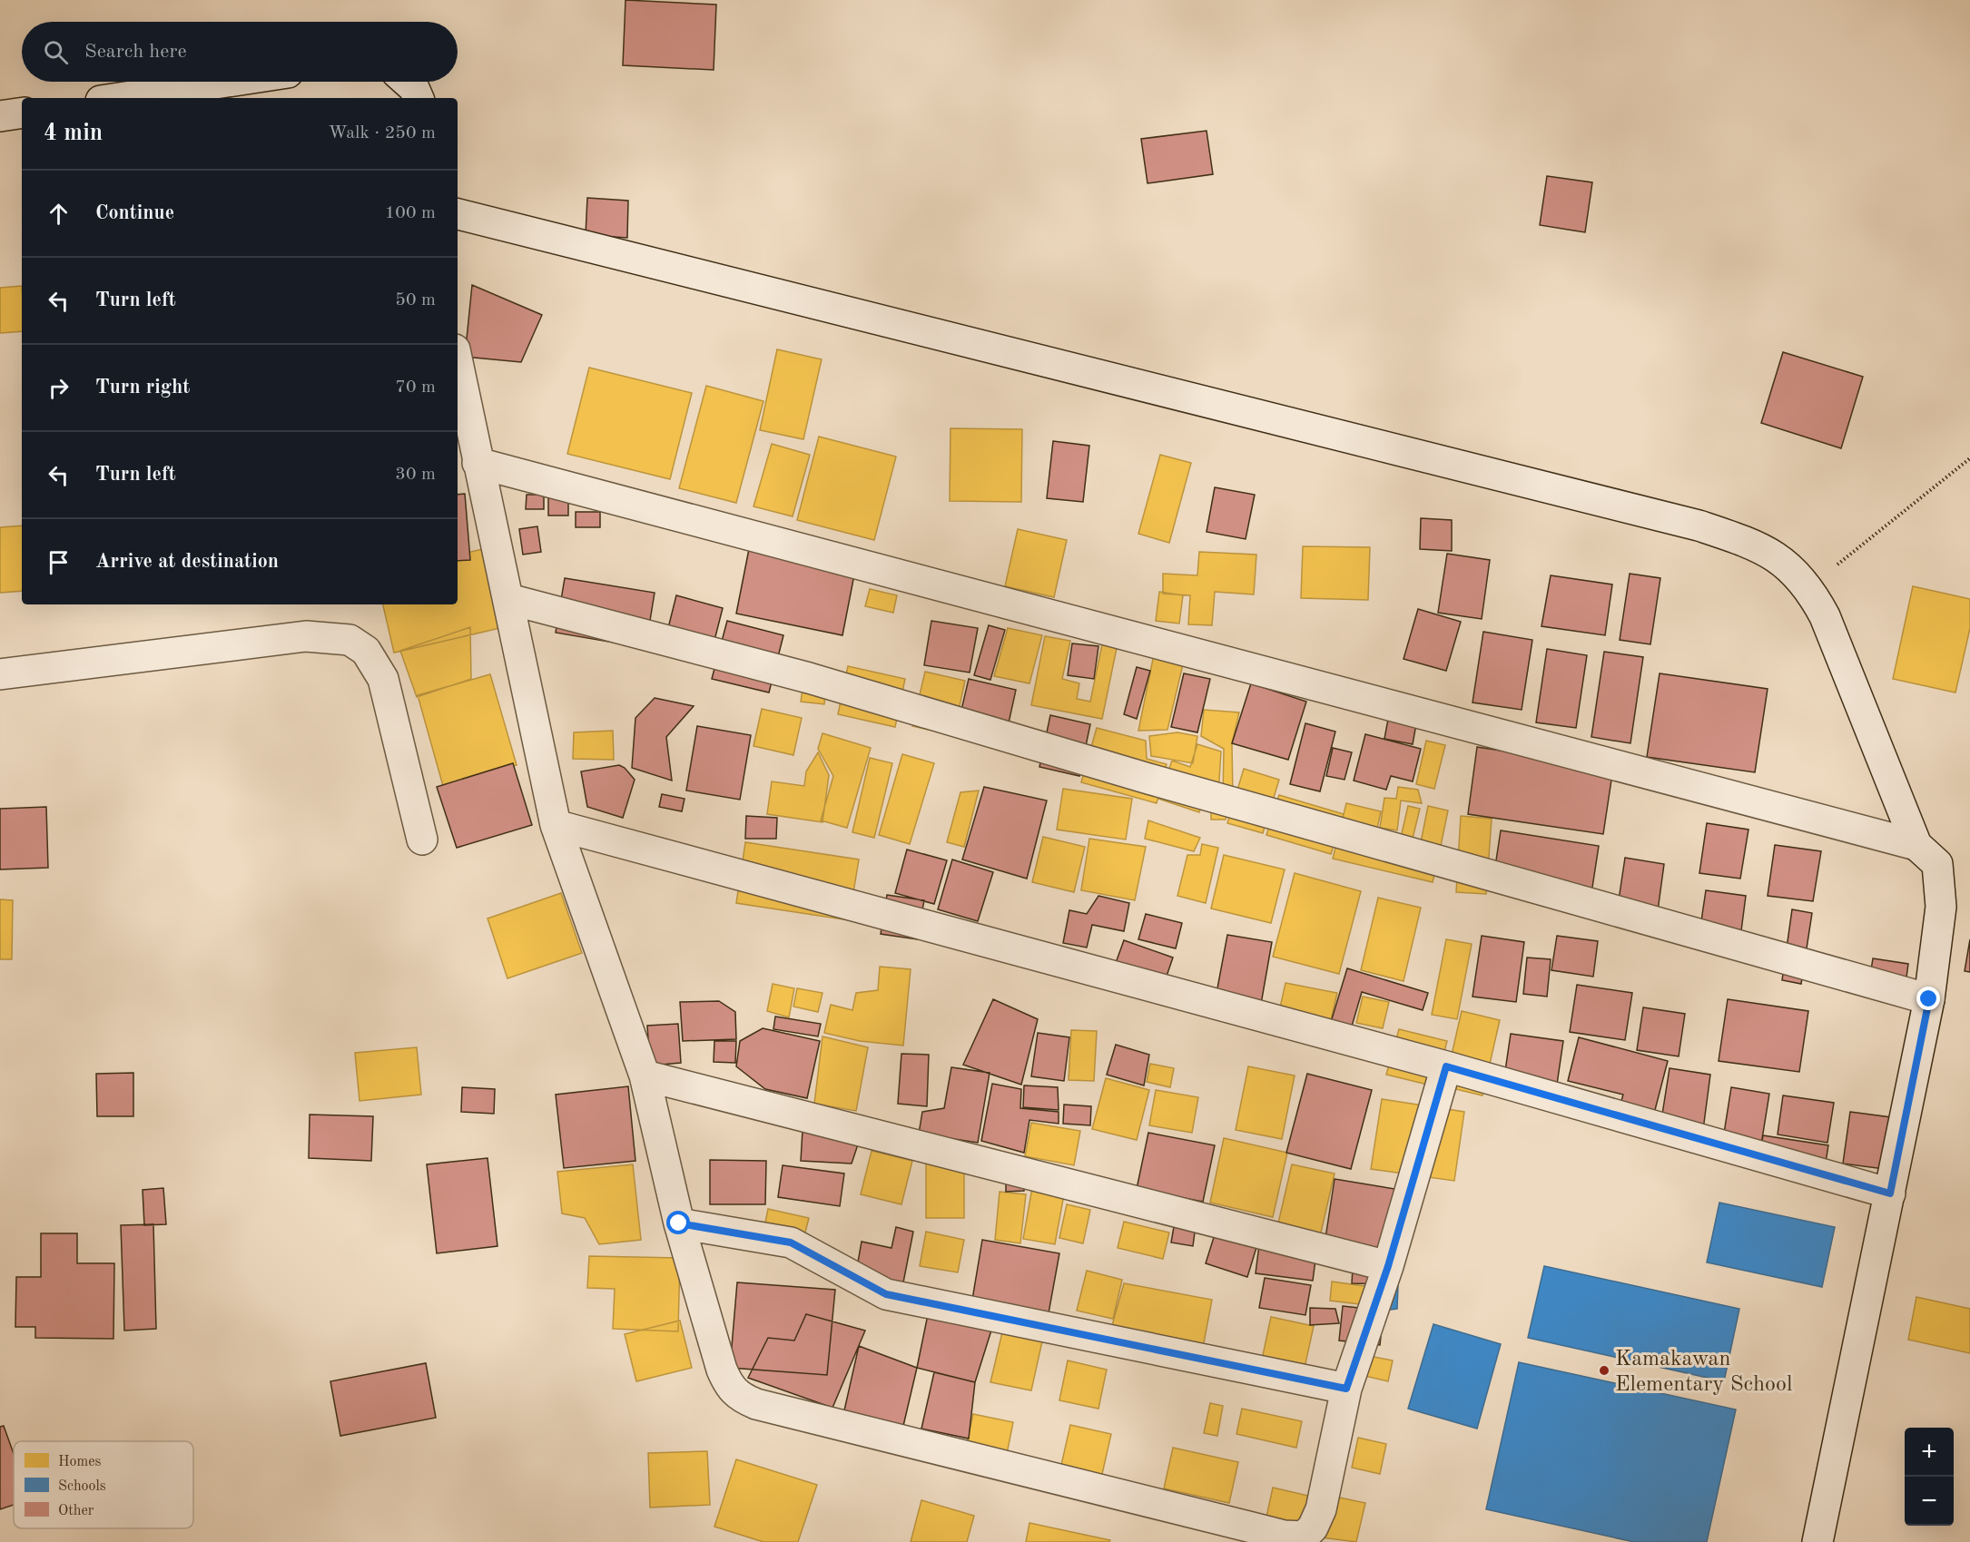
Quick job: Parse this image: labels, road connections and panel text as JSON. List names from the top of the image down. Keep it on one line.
{"places":["Kamakawan Elementary School"],"legend":["Homes","Schools","Other"],"page":{"search":"Search here","heading":["4 min","Walk · 250 m"],"list":[["Continue","100 m"],["Turn left","50 m"],["Turn right","70 m"],["Turn left","30 m"],"Arrive at destination"],"map_buttons":["+","−"]}}
